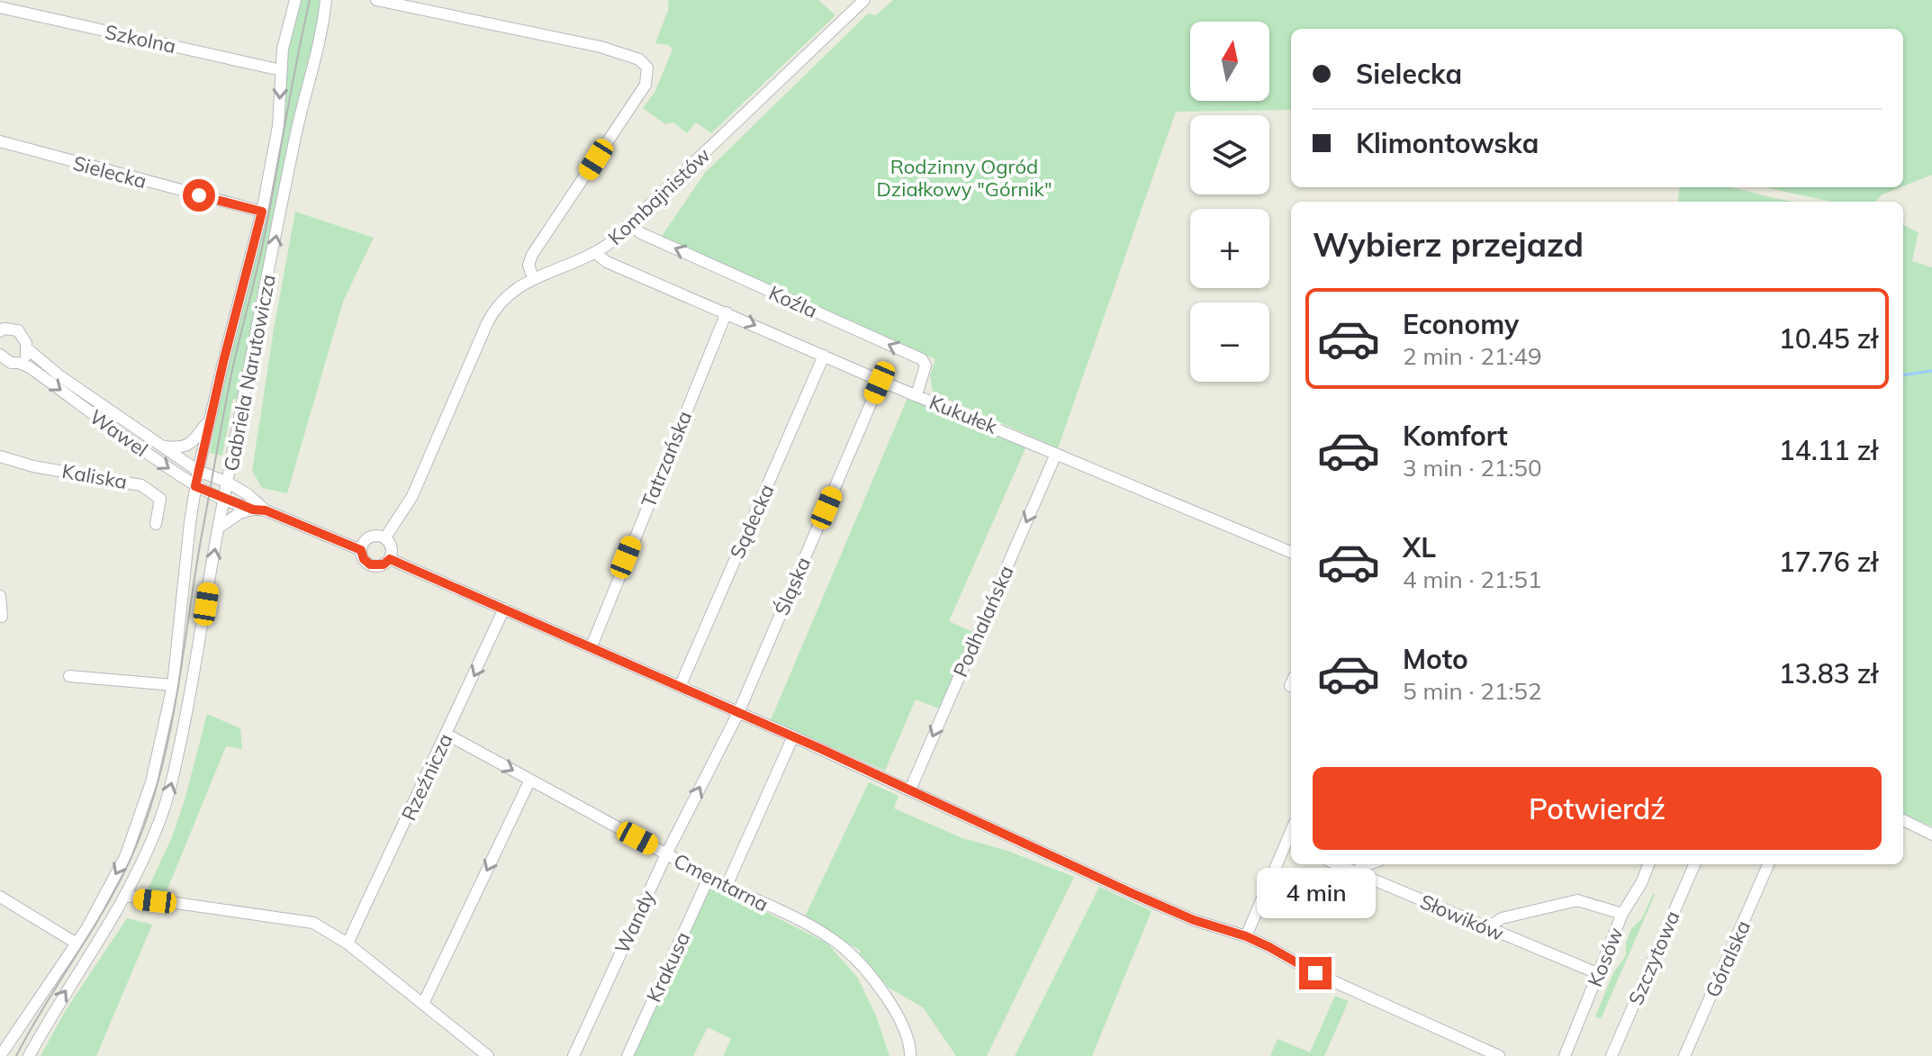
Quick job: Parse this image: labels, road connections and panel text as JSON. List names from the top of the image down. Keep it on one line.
{"streets":{"street":["Szkolna","Sielecka","Kombajnistów","Koźla","Gabriela Narutowicza","Kukułek","Wawel","Tatrzańska","Kaliska","Sądecka","Śląska","Podhalańska","Rzeźnicza","Cmentarna","Słowików","Wandy","Kosów","Szczytowa","Góralska","Krakusa"]},"crossings":[["Szkolna","Gabriela Narutowicza"],["Sielecka","Gabriela Narutowicza"],["Kombajnistów","Koźla"],["Kombajnistów","Kukułek"],["Koźla","Kukułek"],["Gabriela Narutowicza","Wawel"],["Kukułek","Tatrzańska"],["Kukułek","Sądecka"],["Kukułek","Śląska"],["Kukułek","Podhalańska"],["Śląska","Wandy"],["Rzeźnicza","Cmentarna"],["Cmentarna","Wandy"],["Cmentarna","Krakusa"],["Słowików","Kosów"]],"one_way":["Koźla","Podhalańska","Rzeźnicza"],"parks":["Rodzinny Ogród Działkowy \"Górnik\""],"north":"top","page":{"map_buttons":["+","−"],"banner":["Sielecka","Klimontowska"],"heading":"Wybierz przejazd","list":[{"name":"Economy","note":"2 min · 21:49","value":"10.45 zł"},{"name":"Komfort","note":"3 min · 21:50","value":"14.11 zł"},{"name":"XL","note":"4 min · 21:51","value":"17.76 zł"},{"name":"Moto","note":"5 min · 21:52","value":"13.83 zł"}],"buttons":"Potwierdź","bubble":"4 min"}}
